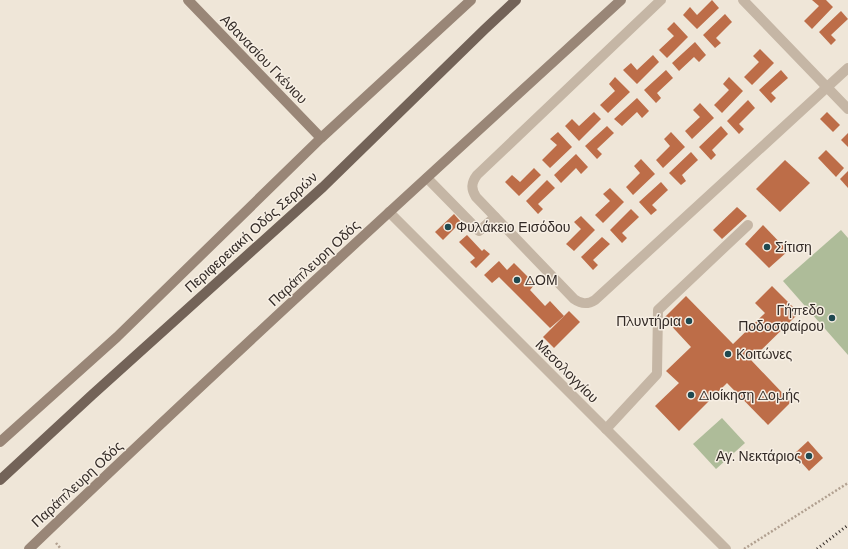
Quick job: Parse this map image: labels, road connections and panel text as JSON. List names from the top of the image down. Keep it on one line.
{"streets":{"main road":["Περιφερειακή Οδός Σερρών"],"street":["Αθανασίου Γκένιου","Παράπλευρη Οδός","Μεσολογγίου"]},"crossings":[["Παράπλευρη Οδός","Μεσολογγίου"]],"places":["Φυλάκειο Εισόδου","Σίτιση","ΔΟΜ","Γήπεδο Ποδοσφαίρου","Πλυντήρια","Κοιτώνες","Διοίκηση Δομής","Αγ. Νεκτάριος"]}
